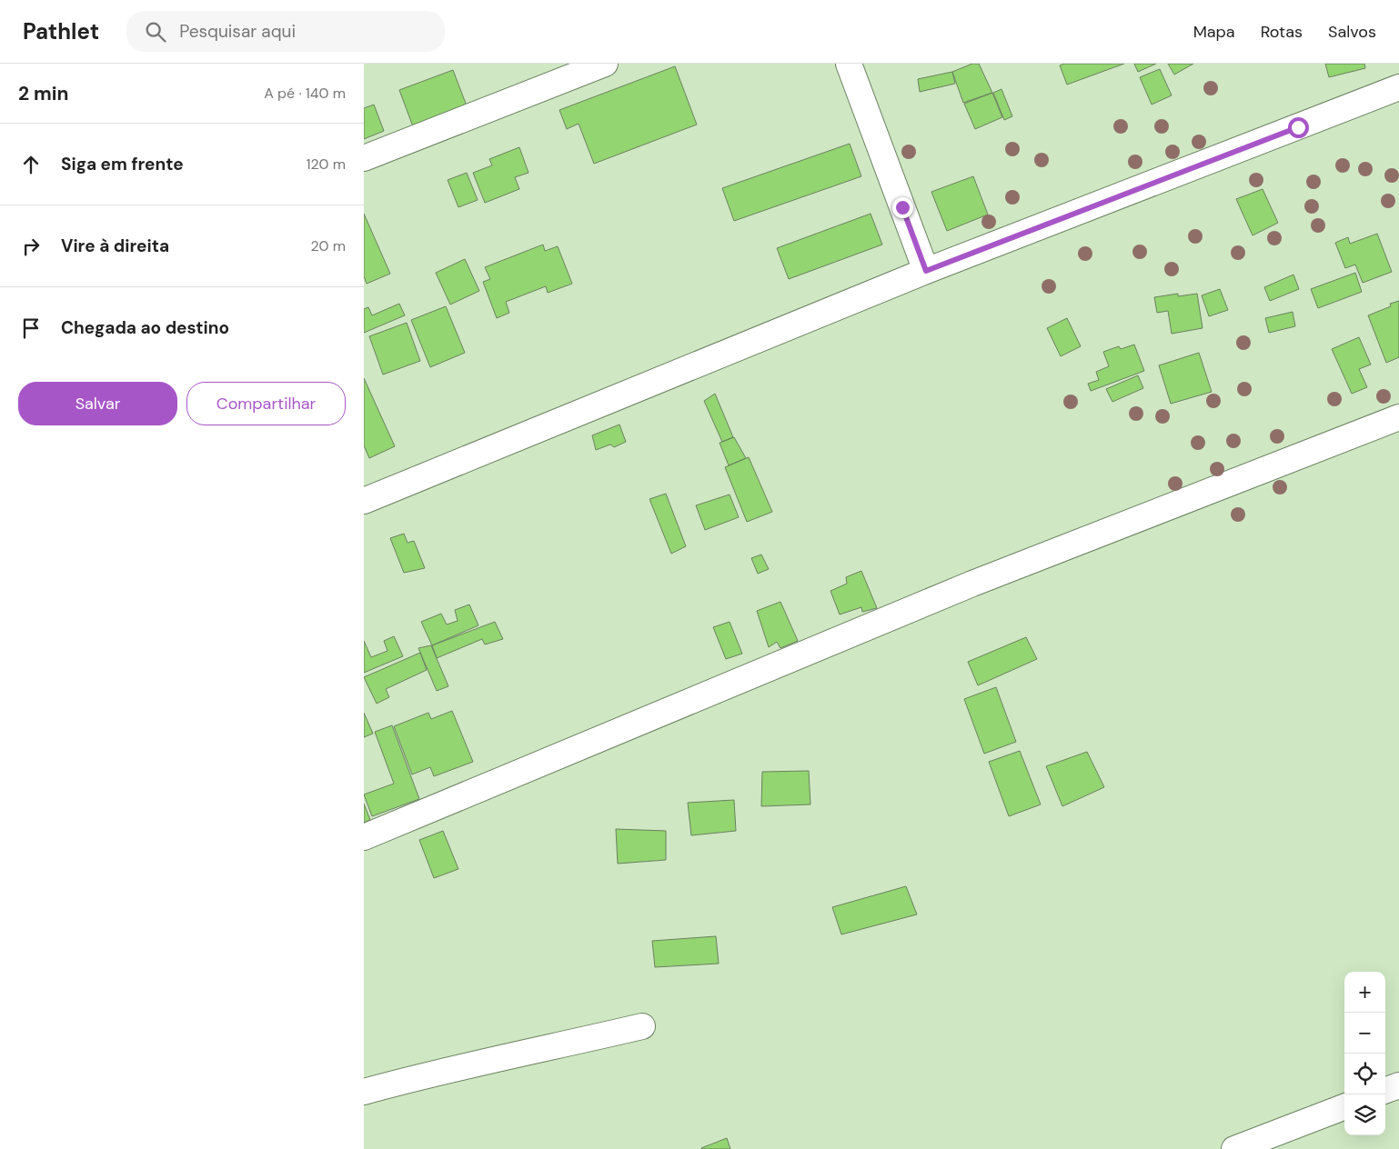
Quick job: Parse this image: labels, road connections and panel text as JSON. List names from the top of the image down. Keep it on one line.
{"page":{"header":"Pathlet","search":"Pesquisar aqui","nav":["Mapa","Rotas","Salvos"],"heading":["2 min","A pé · 140 m"],"list":[["Siga em frente","120 m"],["Vire à direita","20 m"],"Chegada ao destino"],"buttons":["Salvar","Compartilhar"],"map_buttons":["+","−"]}}
